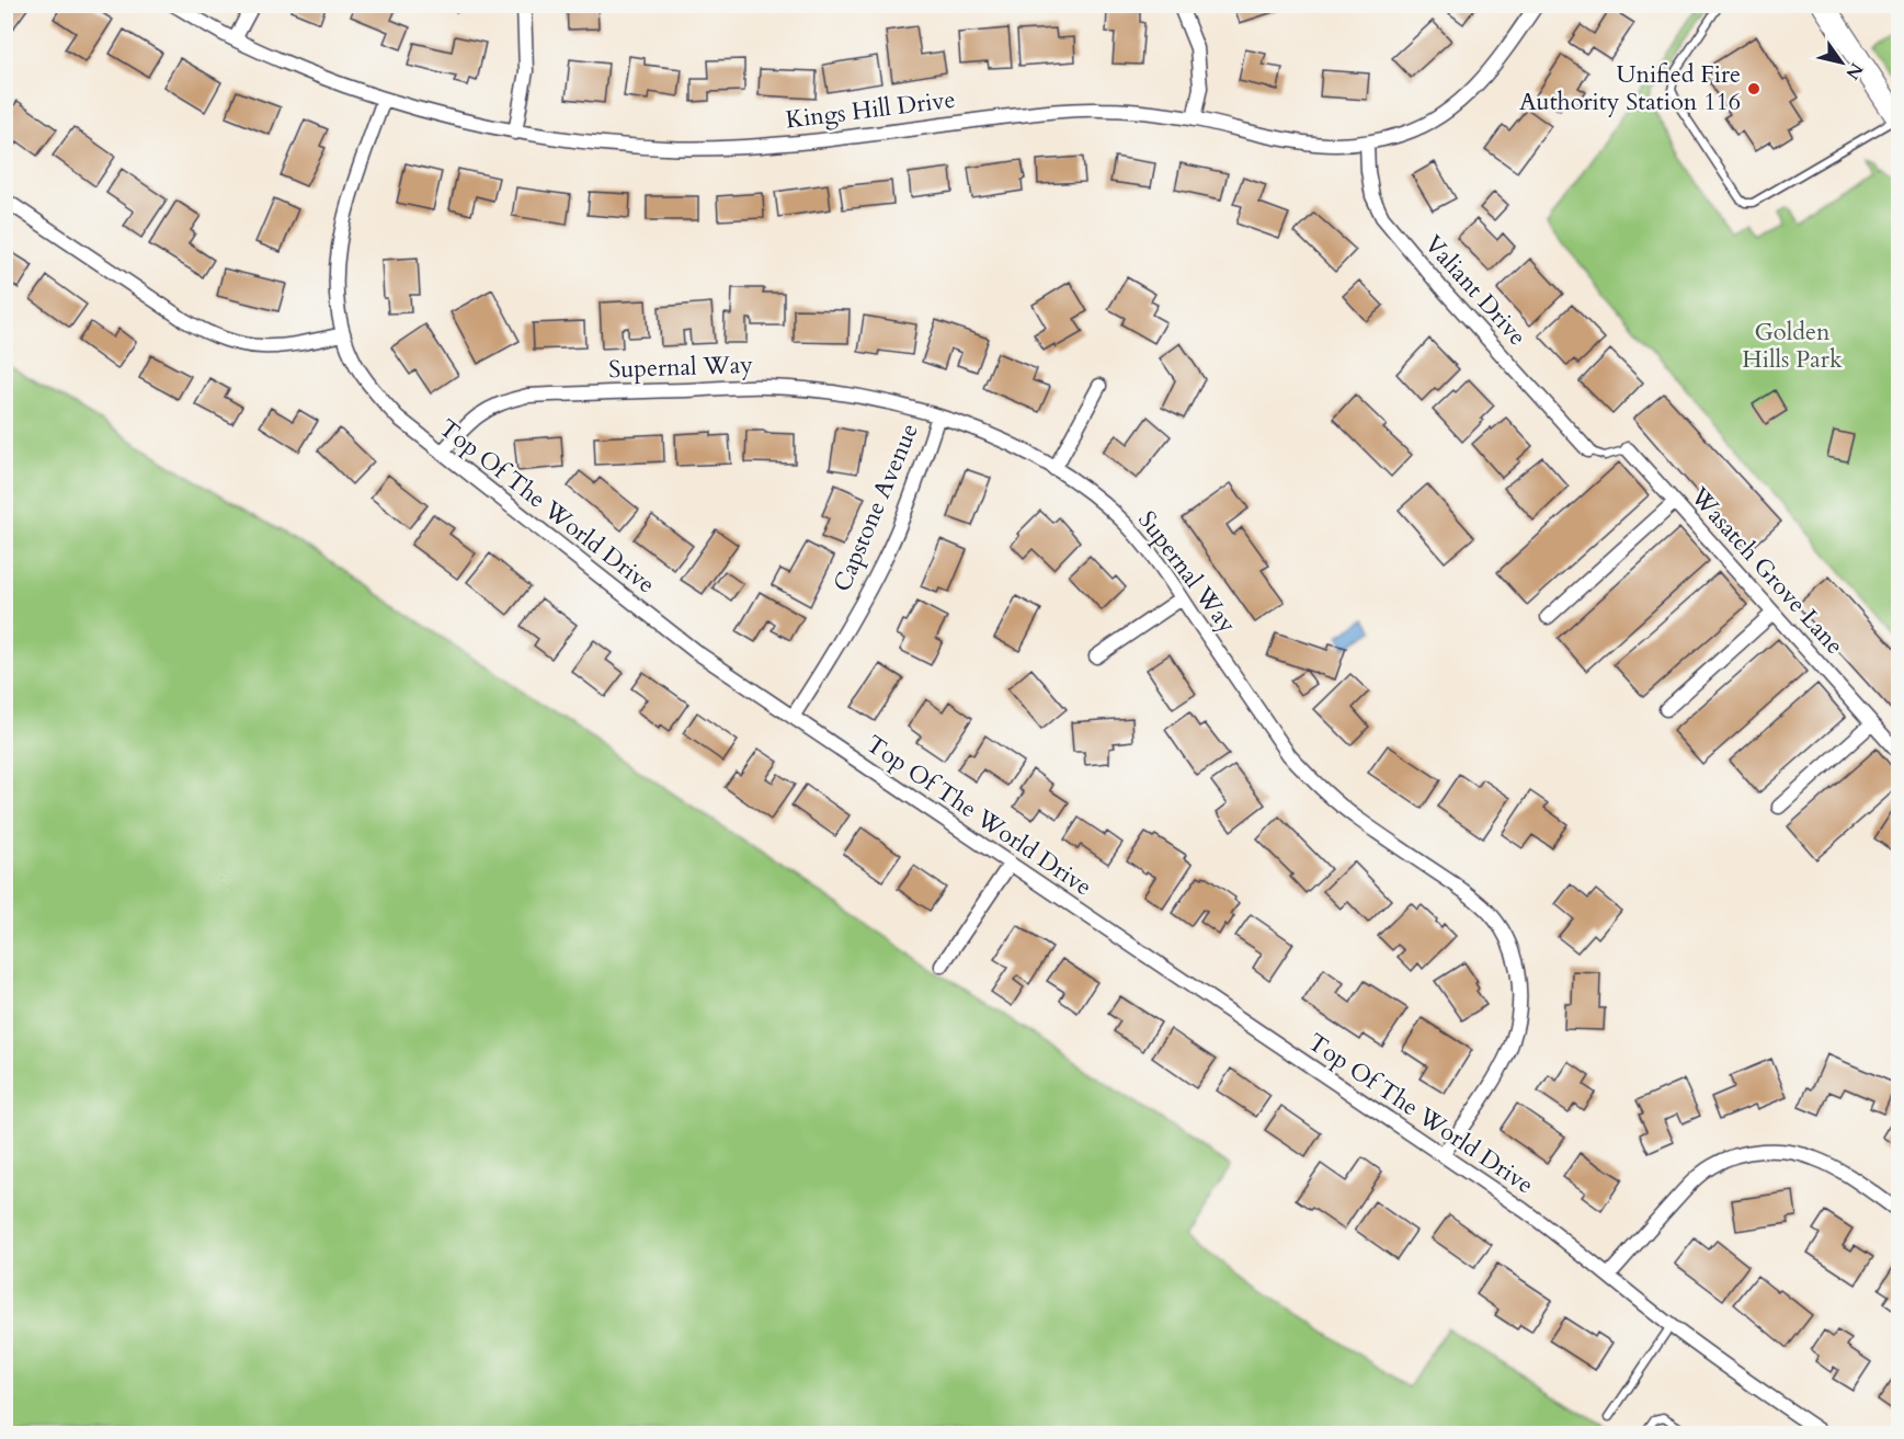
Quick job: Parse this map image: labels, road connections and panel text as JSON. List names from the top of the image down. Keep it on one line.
{"streets":{"street":["Kings Hill Drive","Valiant Drive","Supernal Way","Top Of The World Drive","Capstone Avenue","Wasatch Grove Lane"]},"crossings":[["Kings Hill Drive","Valiant Drive"],["Kings Hill Drive","Top Of The World Drive"],["Valiant Drive","Wasatch Grove Lane"],["Supernal Way","Top Of The World Drive"],["Supernal Way","Capstone Avenue"],["Top Of The World Drive","Capstone Avenue"]],"parks":["Golden Hills Park"],"places":["Unified Fire Authority Station 116"],"north":"bottom right"}
